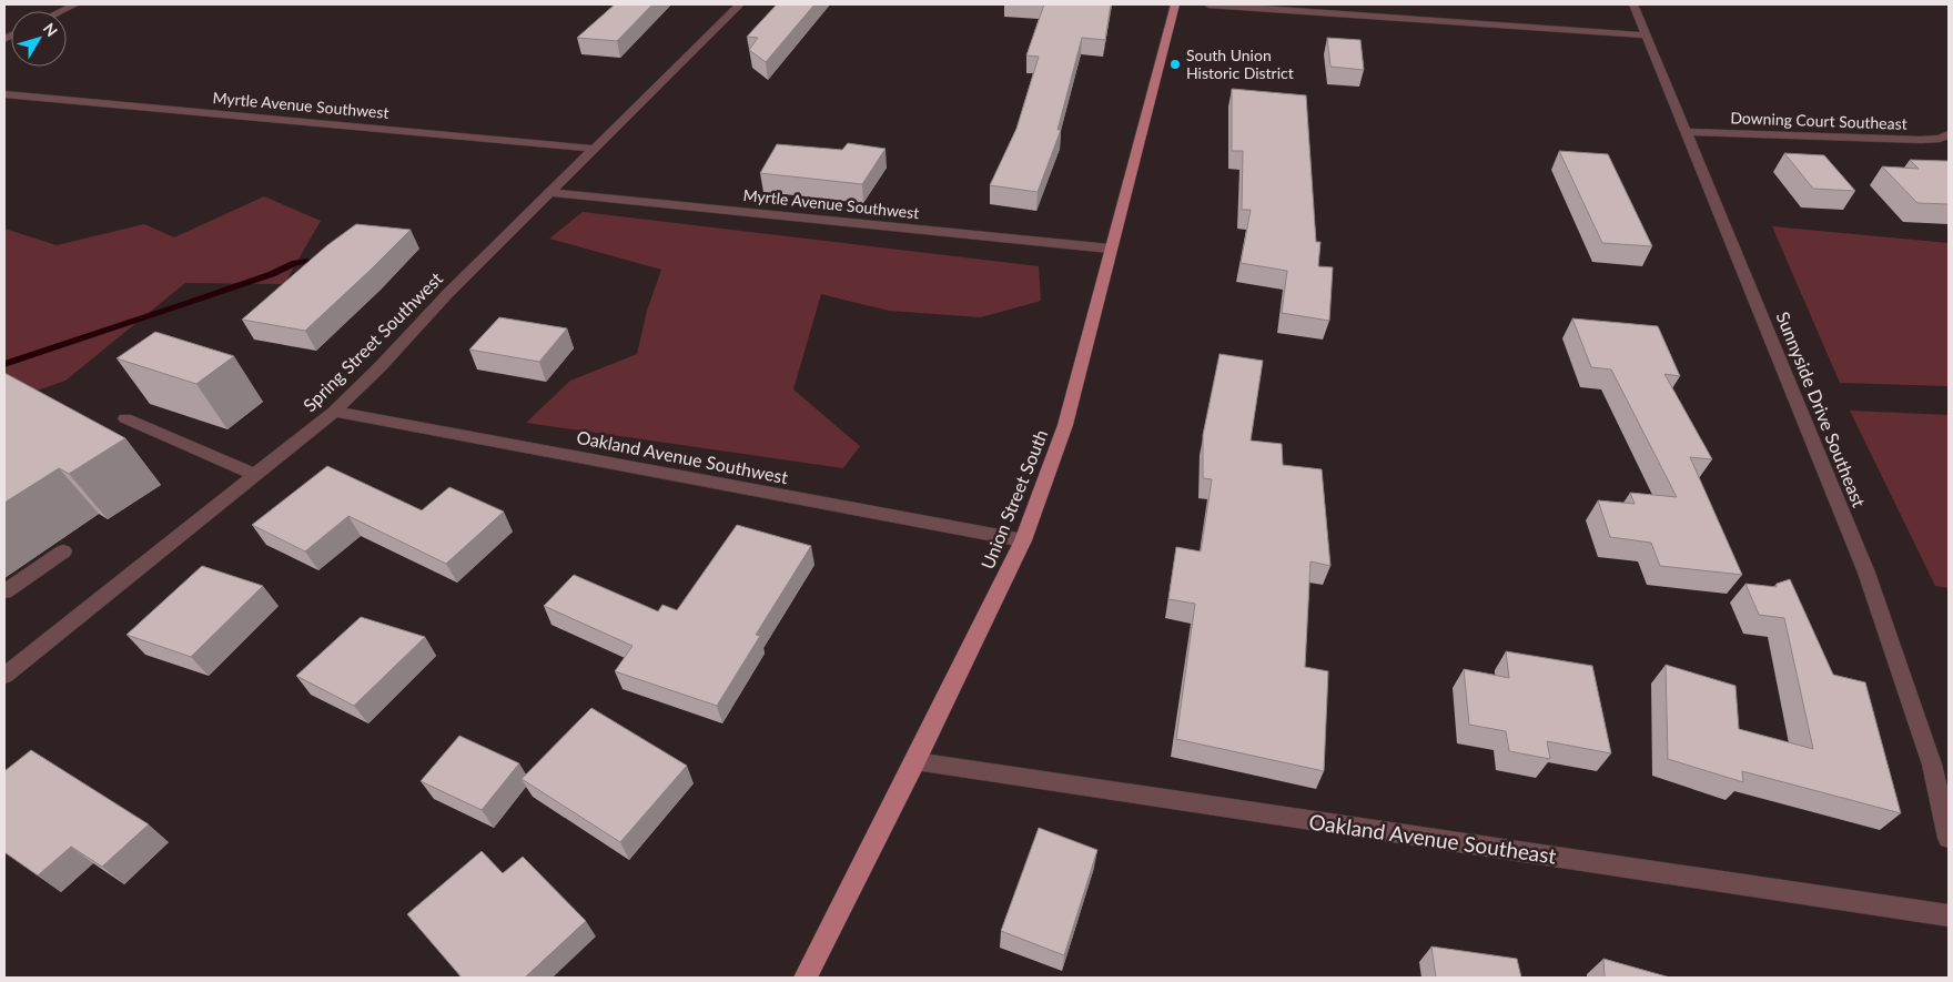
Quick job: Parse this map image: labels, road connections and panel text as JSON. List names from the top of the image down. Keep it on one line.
{"streets":{"main road":["Union Street South"],"street":["Myrtle Avenue Southwest","Downing Court Southeast","Spring Street Southwest","Sunnyside Drive Southeast","Oakland Avenue Southwest","Oakland Avenue Southeast"]},"crossings":[["Myrtle Avenue Southwest","Spring Street Southwest"],["Myrtle Avenue Southwest","Union Street South"],["Downing Court Southeast","Sunnyside Drive Southeast"],["Spring Street Southwest","Oakland Avenue Southwest"],["Oakland Avenue Southwest","Union Street South"],["Union Street South","Oakland Avenue Southeast"]],"places":["South Union Historic District"],"north":"top right"}
